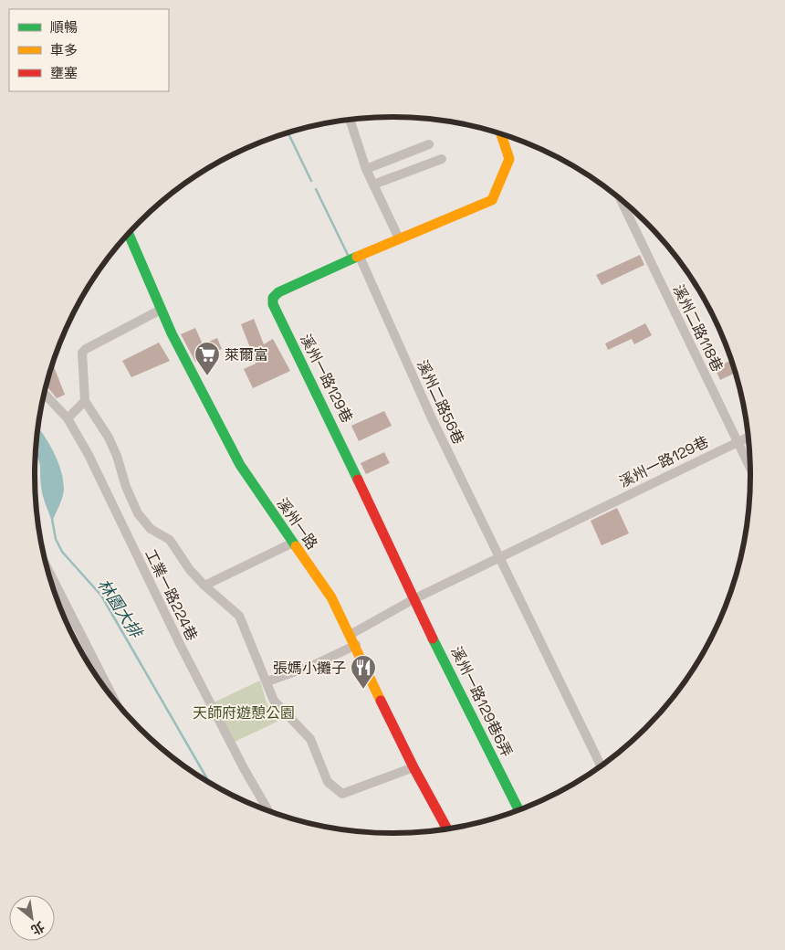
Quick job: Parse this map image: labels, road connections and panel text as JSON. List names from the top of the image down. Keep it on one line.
{"streets":{"street":["溪州二路118巷","溪州一路129巷","溪州二路56巷","溪州一路","工業一路224巷","溪州一路129巷6弄"]},"crossings":[["溪州二路118巷","溪州一路129巷"],["溪州一路129巷","溪州二路56巷"],["溪州一路129巷","溪州一路"],["溪州一路129巷","溪州一路129巷6弄"]],"water":["林園大排"],"parks":["天師府遊憩公園"],"places":{"supermarket":["萊爾富"],"restaurant":["張媽小攤子"]},"legend":["順暢","車多","壅塞"],"north":"bottom right"}
